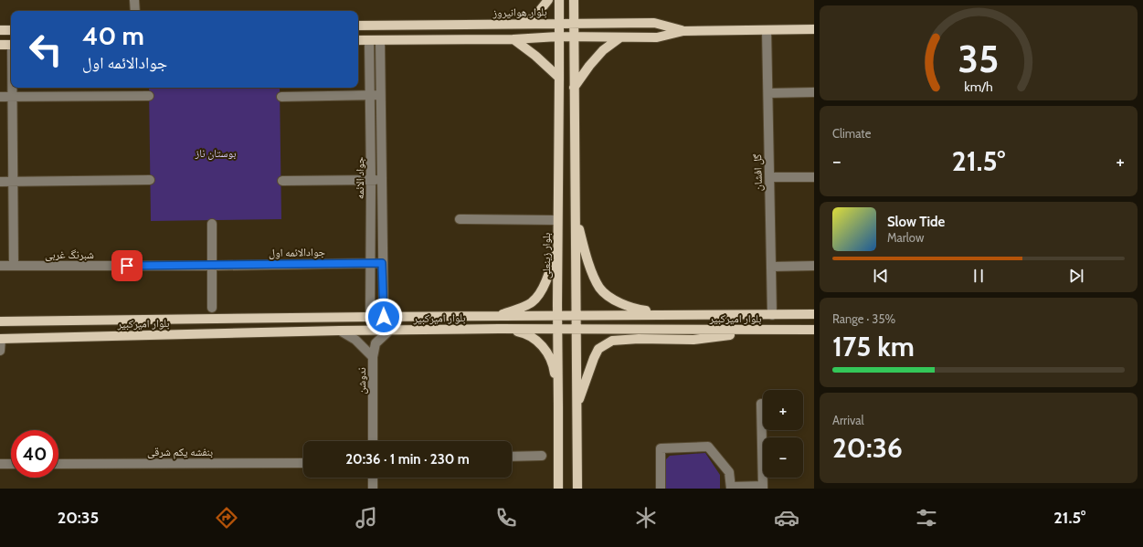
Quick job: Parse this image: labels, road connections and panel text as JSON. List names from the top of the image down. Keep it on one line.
{"streets":{"main road":["بلوار هوانیروز","بلوار زینعلی","بلوار امیرکبیر"],"street":["گل افشان","جواد الائمه","جوادالائمه اول","شبرنگ غربی","ندوشن","بنفشه یکم شرقی"]},"crossings":[["بلوار هوانیروز","گل افشان"],["بلوار هوانیروز","جواد الائمه"],["بلوار هوانیروز","بلوار زینعلی"],["گل افشان","بلوار امیرکبیر"],["جواد الائمه","جوادالائمه اول"],["جواد الائمه","بلوار امیرکبیر"],["جوادالائمه اول","شبرنگ غربی"],["بلوار زینعلی","بلوار امیرکبیر"],["بلوار امیرکبیر","ندوشن"]],"parks":["بوستان ناز"],"page":{"turn":["40 m","جوادالائمه اول"],"tile":["Climate",["Range · 35%","175 km"],["Arrival","20:36"]],"heat":["−","21.5°","+"],"song":["Slow Tide","Marlow"],"map_buttons":["+","−"],"limit":"40","trip":"20:36 · 1 min · 230 m","tabs":["20:35","21.5°"],"gauge":["35","km/h"]}}
